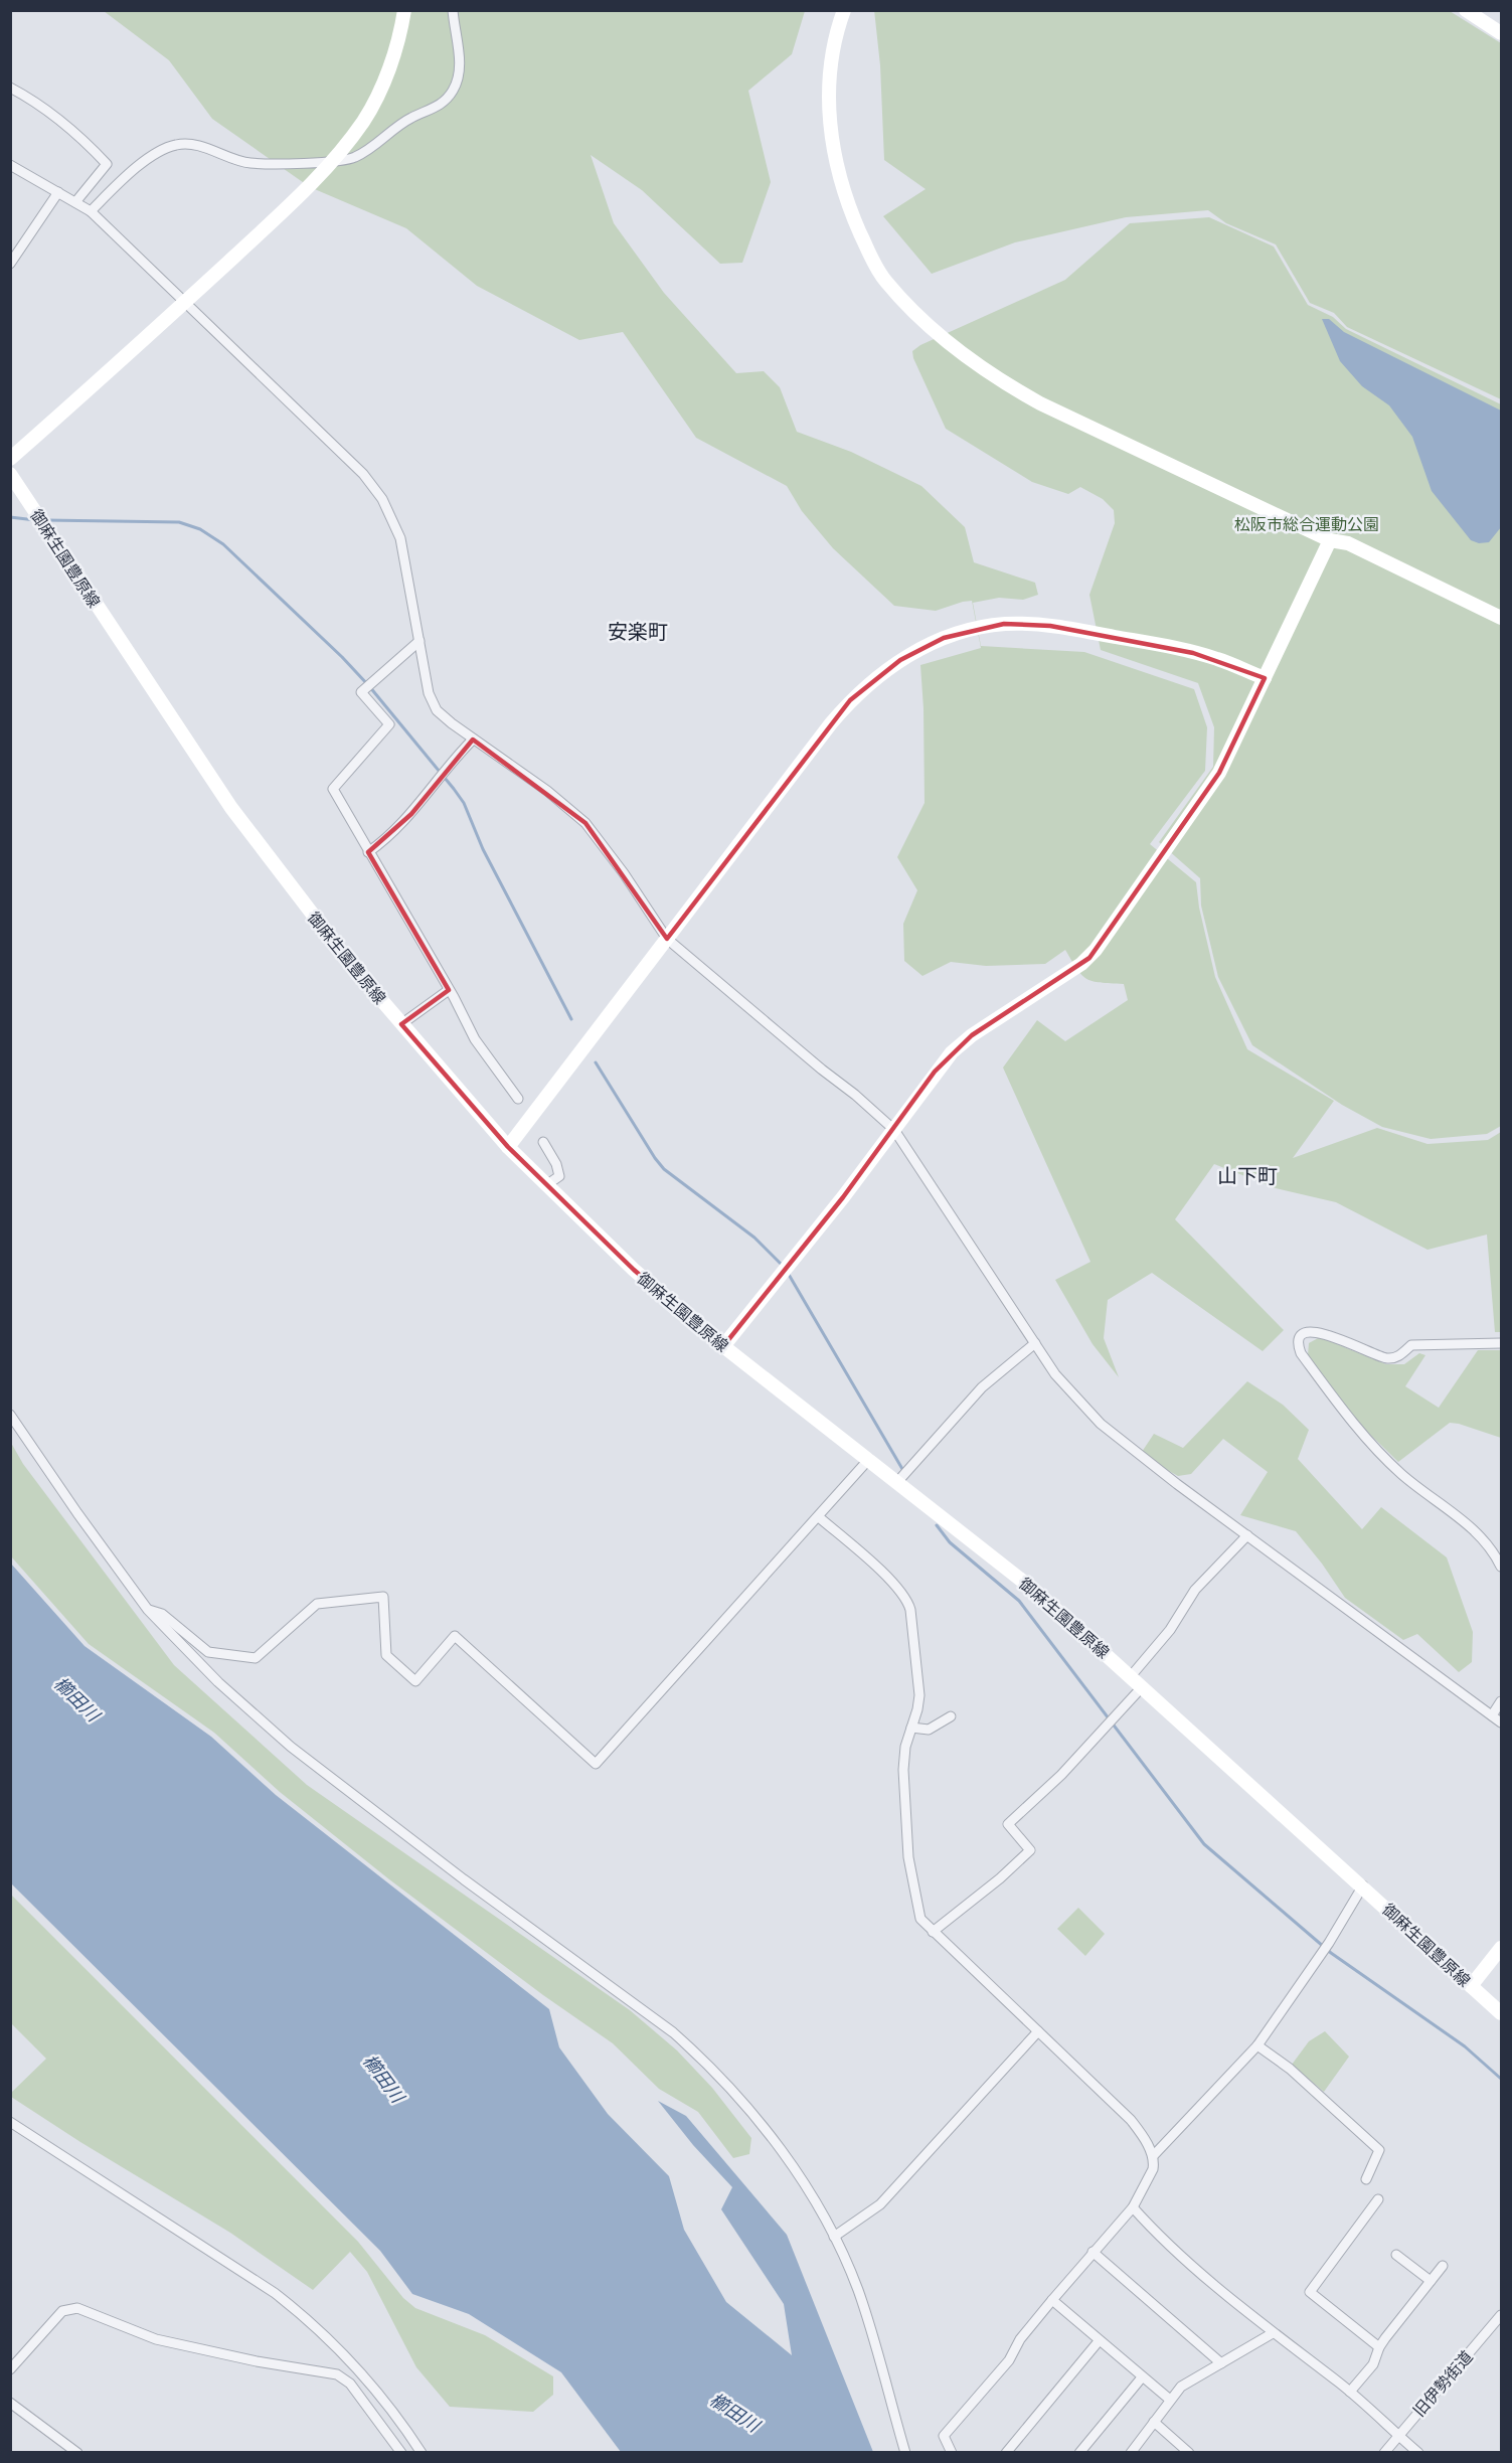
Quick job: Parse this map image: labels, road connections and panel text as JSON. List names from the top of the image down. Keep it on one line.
{"streets":{"street":["御麻生園豊原線","旧伊勢街道"]},"districts":["安楽町","山下町"],"water":["櫛田川"],"parks":["松阪市総合運動公園"]}
